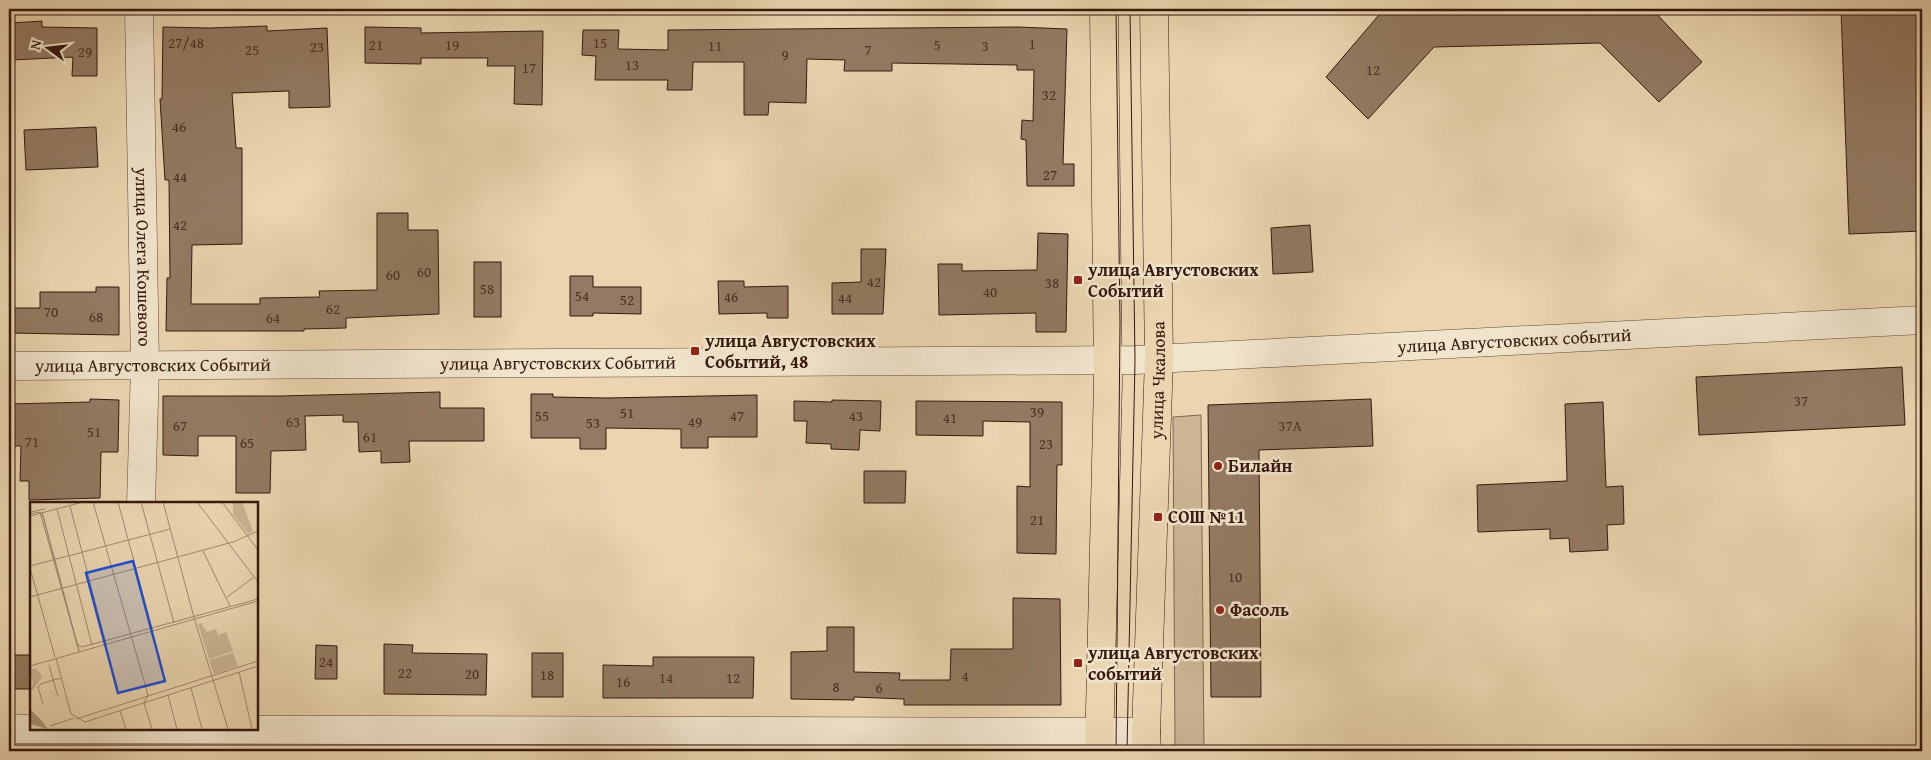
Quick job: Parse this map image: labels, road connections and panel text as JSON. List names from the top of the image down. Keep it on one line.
{"streets":{"main road":["улица Чкалова"],"street":["улица Олега Кошевого","улица Августовских событий","улица Августовских Событий"]},"crossings":[["улица Олега Кошевого","улица Августовских Событий"],["улица Августовских событий","улица Августовских Событий"],["улица Августовских событий","улица Чкалова"]],"places":{"transit":["улица Августовских Событий","улица Августовских Событий, 48","СОШ №11","улица Августовских событий"],"other":["Билайн","Фасоль"]},"house_numbers":["27/48","15","1","21","19","5","11","3","23","25","7","29","9","13","17","12","32","46","27","44","42","60","60","42","38","58","40","54","46","44","52","62","70","68","64","37","39","51","55","47","43","41","63","49","53","67","37А","51","61","71","65","23","21","10","24","22","20","18","4","14","12","16","8","6"],"north":"left"}
